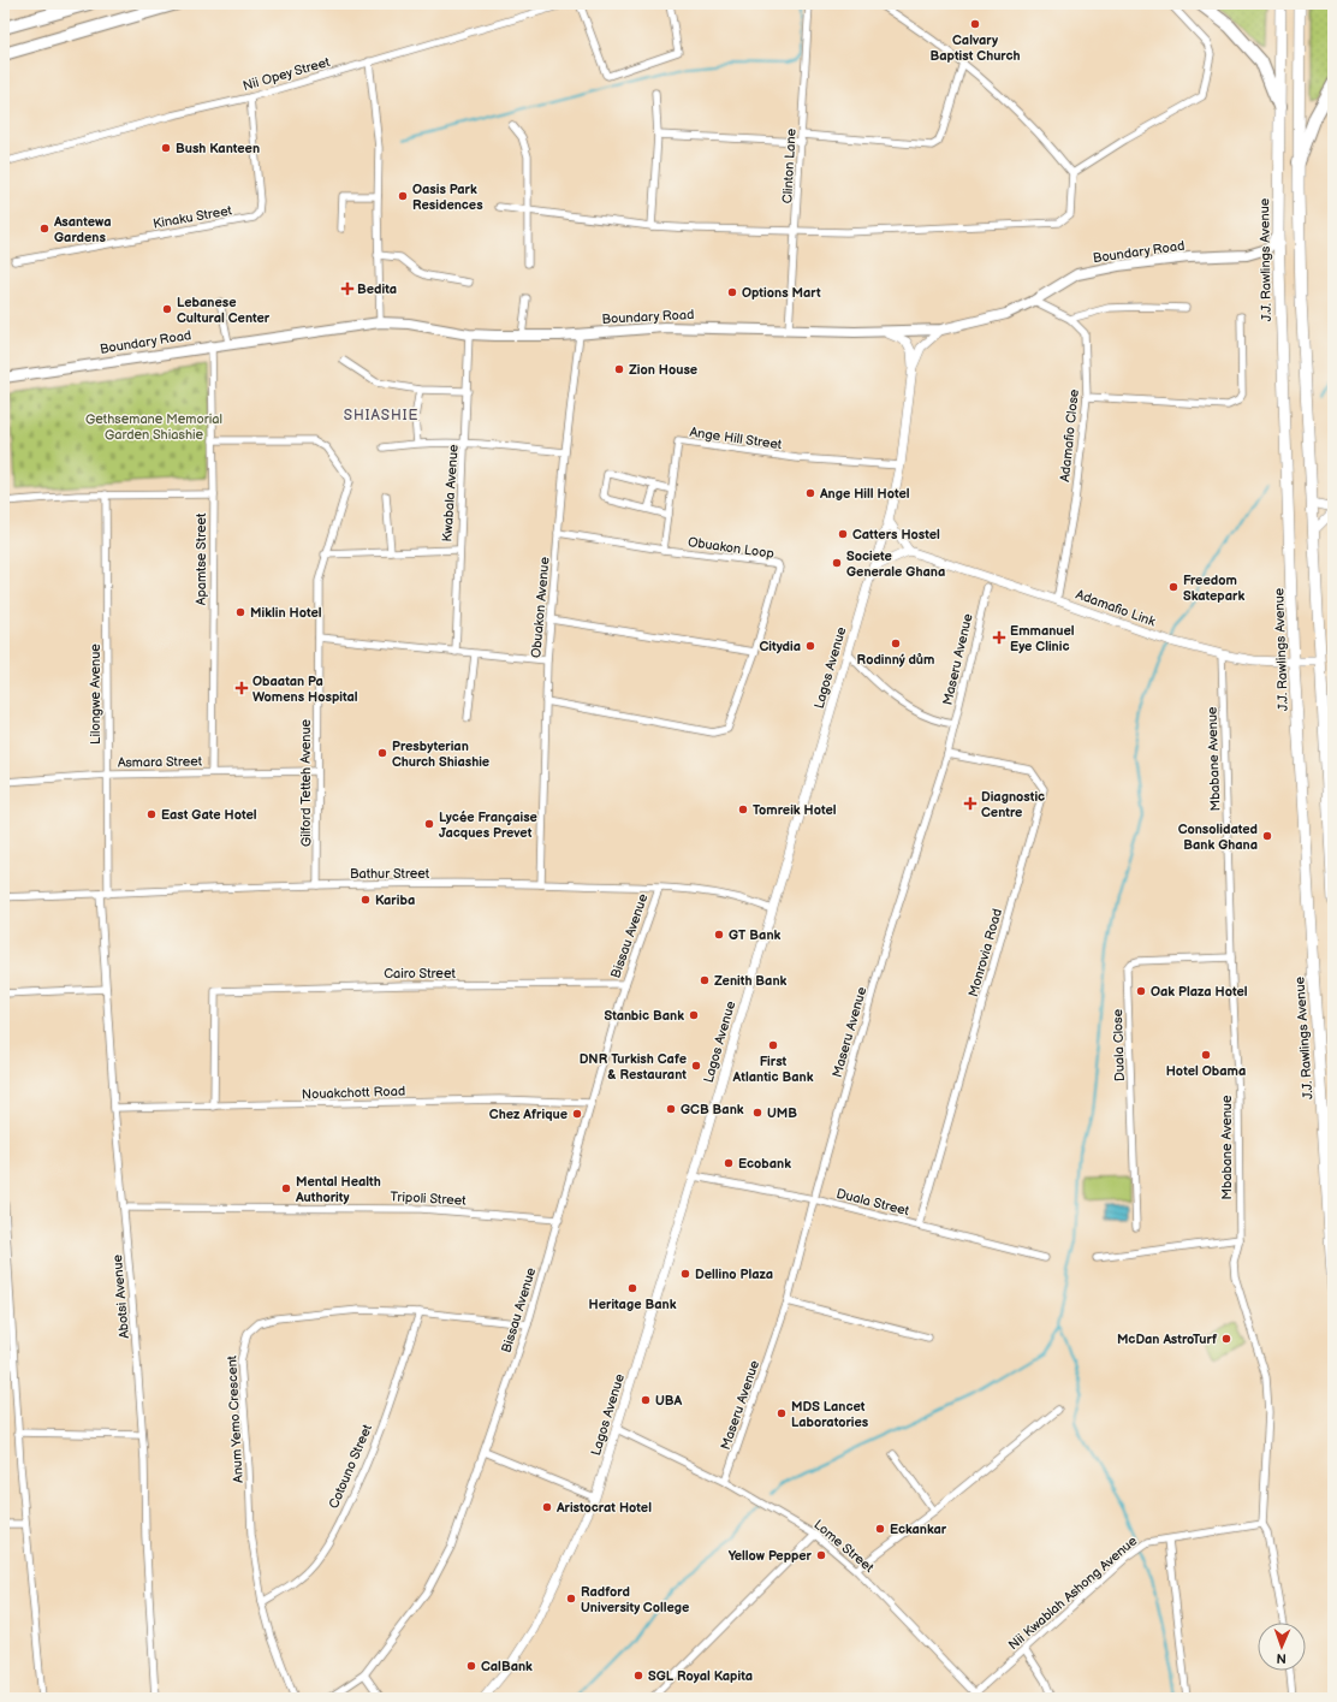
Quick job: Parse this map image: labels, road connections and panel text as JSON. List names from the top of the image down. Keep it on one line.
{"streets":{"highway":["J.J. Rawlings Avenue"],"main road":["Boundary Road"],"street":["Nii Opey Street","Clinton Lane","Kinaku Street","Adamafio Close","Ange Hill Street","Kwabala Avenue","Obuakon Loop","Apamtse Street","Obuakon Avenue","Adamafio Link","Maseru Avenue","Lagos Avenue","Lilongwe Avenue","Mbabane Avenue","Asmara Street","Gilford Tetteh Avenue","Bathur Street","Bissau Avenue","Monrovia Road","Cairo Street","Duala Close","Nouakchott Road","Tripoli Street","Duala Street","Abotsi Avenue","Anum Yemo Crescent","Cotouno Street","Lome Street","Nii Kwablah Ashong Avenue"]},"crossings":[["Nii Opey Street","Kinaku Street"],["Clinton Lane","Boundary Road"],["Boundary Road","J.J. Rawlings Avenue"],["Boundary Road","Adamafio Close"],["Boundary Road","Kwabala Avenue"],["Boundary Road","Apamtse Street"],["Boundary Road","Obuakon Avenue"],["Boundary Road","Lagos Avenue"],["J.J. Rawlings Avenue","Adamafio Link"],["Adamafio Close","Adamafio Link"],["Ange Hill Street","Obuakon Loop"],["Ange Hill Street","Lagos Avenue"],["Obuakon Loop","Obuakon Avenue"],["Apamtse Street","Asmara Street"],["Apamtse Street","Gilford Tetteh Avenue"],["Obuakon Avenue","Bathur Street"],["Adamafio Link","Mbabane Avenue"],["Maseru Avenue","Monrovia Road"],["Maseru Avenue","Duala Street"],["Maseru Avenue","Lome Street"],["Lagos Avenue","Bathur Street"],["Lagos Avenue","Duala Street"],["Lagos Avenue","Lome Street"],["Lilongwe Avenue","Asmara Street"],["Lilongwe Avenue","Bathur Street"],["Lilongwe Avenue","Abotsi Avenue"],["Mbabane Avenue","Duala Close"],["Mbabane Avenue","Nii Kwablah Ashong Avenue"],["Asmara Street","Gilford Tetteh Avenue"],["Gilford Tetteh Avenue","Bathur Street"],["Bathur Street","Bissau Avenue"],["Bathur Street","Abotsi Avenue"],["Bissau Avenue","Cairo Street"],["Bissau Avenue","Nouakchott Road"],["Bissau Avenue","Tripoli Street"],["Bissau Avenue","Anum Yemo Crescent"],["Monrovia Road","Duala Street"],["Cairo Street","Nouakchott Road"],["Nouakchott Road","Abotsi Avenue"],["Tripoli Street","Abotsi Avenue"],["Anum Yemo Crescent","Cotouno Street"],["Lome Street","Nii Kwablah Ashong Avenue"]],"districts":["SHIASHIE"],"parks":["Gethsemane Memorial Garden Shiashie"],"places":{"other":["Calvary Baptist Church","Bush Kanteen","Oasis Park Residences","Asantewa Gardens","Options Mart","Lebanese Cultural Center","Zion House","Ange Hill Hotel","Catters Hostel","Societe Generale Ghana","Freedom Skatepark","Miklin Hotel","Rodinný dům","Citydia","Presbyterian Church Shiashie","Tomreik Hotel","East Gate Hotel","Lycée Française Jacques Prevet","Consolidated Bank Ghana","Kariba","GT Bank","Zenith Bank","Oak Plaza Hotel","Stanbic Bank","First Atlantic Bank","Hotel Obama","DNR Turkish Cafe & Restaurant","GCB Bank","UMB","Chez Afrique","Ecobank","Mental Health Authority","Dellino Plaza","Heritage Bank","McDan AstroTurf","UBA","MDS Lancet Laboratories","Aristocrat Hotel","Eckankar","Yellow Pepper","Radford University College","CalBank","SGL Royal Kapita"],"health":["Bedita","Emmanuel Eye Clinic","Obaatan Pa Womens Hospital","Diagnostic Centre"]},"north":"bottom"}
